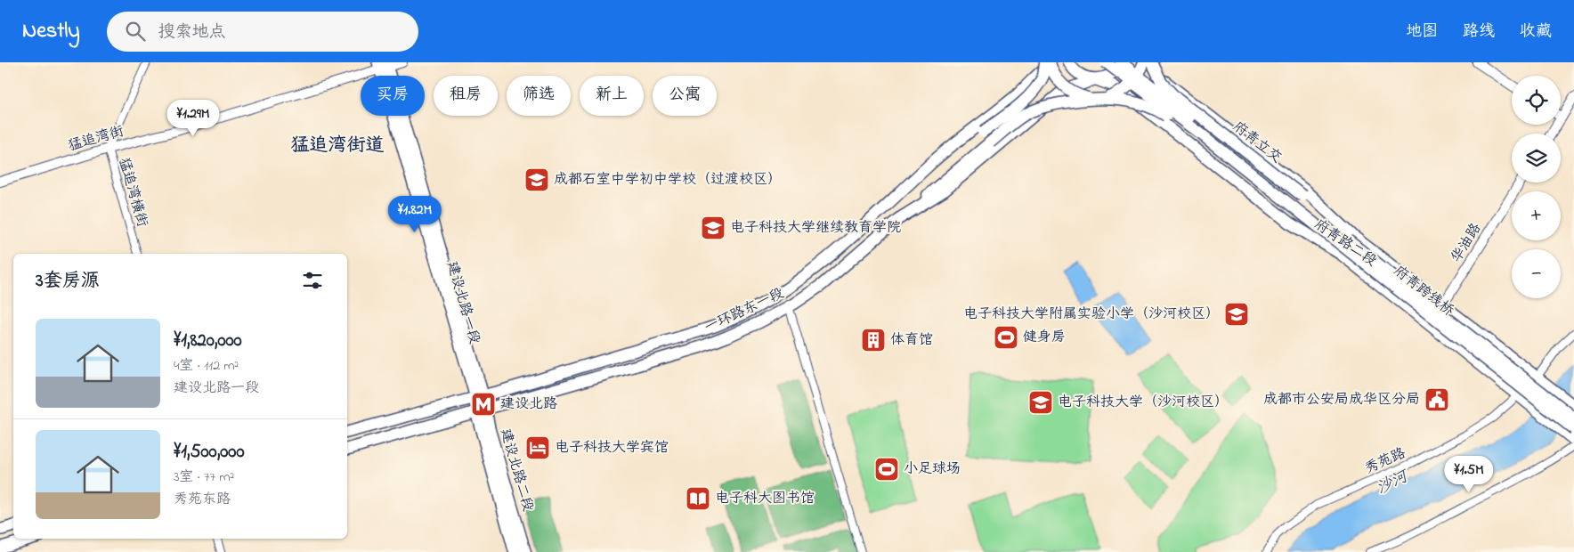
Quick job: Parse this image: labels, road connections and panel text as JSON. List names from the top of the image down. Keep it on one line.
{"streets":{"main road":["府青立交","府青路二段","府青跨线桥","建设北路一段","一环路东一段","建设北路二段"],"street":["猛追湾街","猛追湾横街","华油路","秀苑路"]},"crossings":[["猛追湾街","猛追湾横街"],["猛追湾街","建设北路一段"],["府青立交","府青路二段"],["府青路二段","华油路"],["府青路二段","府青跨线桥"],["府青路二段","一环路东一段"],["府青路二段","秀苑路"],["府青跨线桥","一环路东一段"],["建设北路一段","一环路东一段"],["建设北路一段","建设北路二段"],["一环路东一段","建设北路二段"]],"districts":["猛追湾街道"],"water":["沙河"],"places":{"school or university":["成都石室中学初中学校（过渡校区）","电子科技大学继续教育学院","电子科技大学附属实验小学（沙河校区）","电子科技大学（沙河校区）"],"sports":["健身房","小足球场"],"building":["体育馆"],"public building":["成都市公安局成华区分局"],"metro station":["建设北路"],"hotel":["电子科技大学宾馆"],"library":["电子科大图书馆"]},"page":{"header":"Nestly","search":"搜索地点","nav":["地图","路线","收藏"],"map_buttons":["+","−"],"chip":["买房","租房","筛选","新上","公寓"],"price":["¥1.29M","¥1.82M","¥1.5M"],"heading":"3套房源","list":[{"name":"¥1,820,000","note":"4室 · 112 m² · 建设北路一段"},{"name":"¥1,500,000","note":"3室 · 77 m² · 秀苑东路"}]}}
